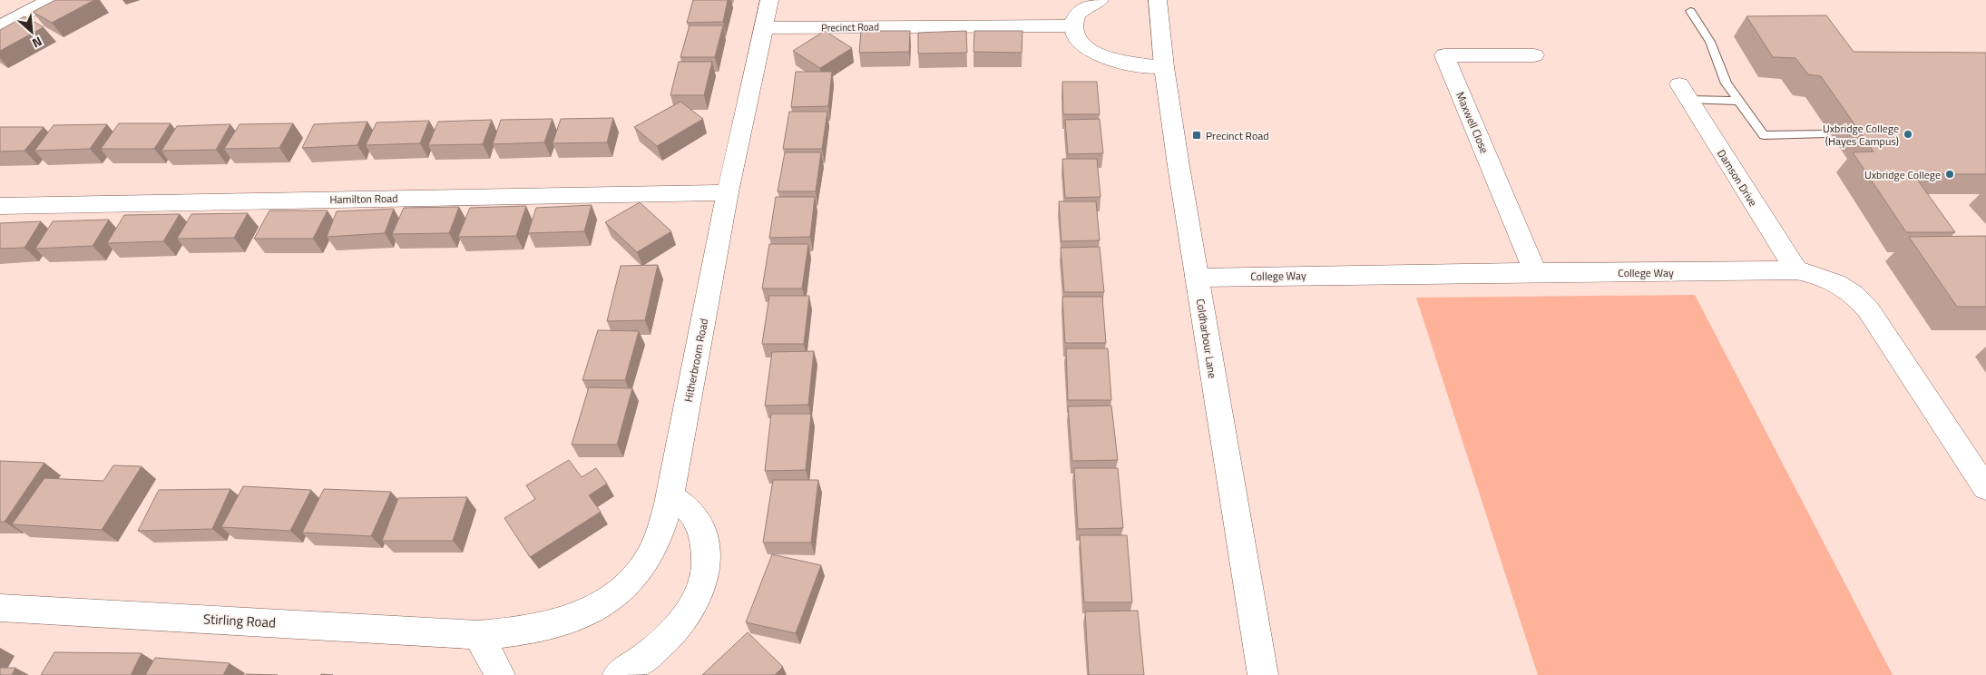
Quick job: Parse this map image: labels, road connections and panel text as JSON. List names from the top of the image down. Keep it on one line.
{"streets":{"street":["Precinct Road","Maxwell Close","Damson Drive","Hamilton Road","College Way","Coldharbour Lane","Hitherbroom Road","Stirling Road"]},"crossings":[["Precinct Road","Hitherbroom Road"],["Maxwell Close","College Way"],["Damson Drive","College Way"],["Hamilton Road","Hitherbroom Road"],["College Way","Coldharbour Lane"],["Hitherbroom Road","Stirling Road"]],"places":{"other":["Uxbridge College (Hayes Campus)","Uxbridge College"],"transit":["Precinct Road"]},"north":"bottom right"}
